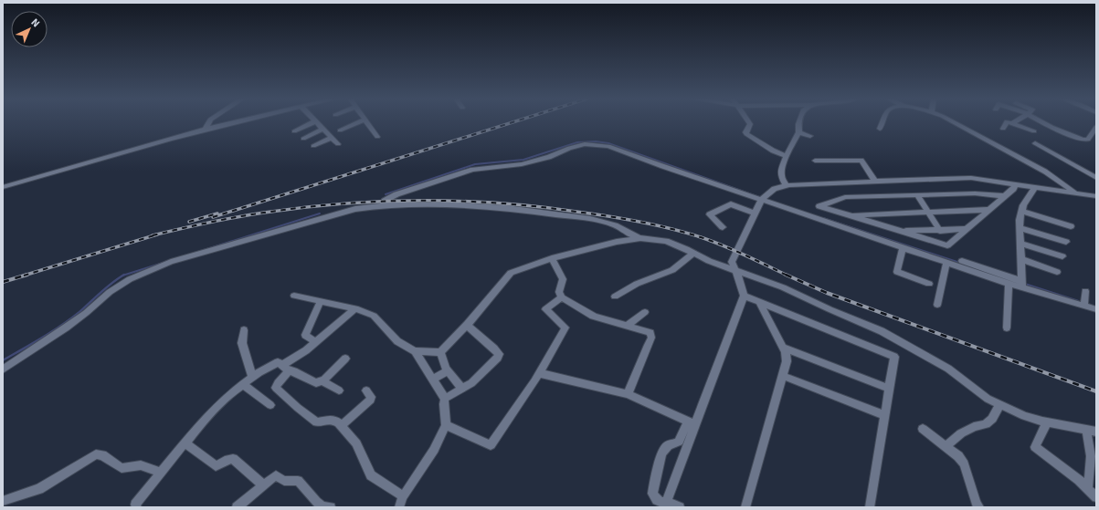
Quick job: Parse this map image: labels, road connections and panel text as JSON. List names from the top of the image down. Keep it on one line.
{"north":"top right"}
